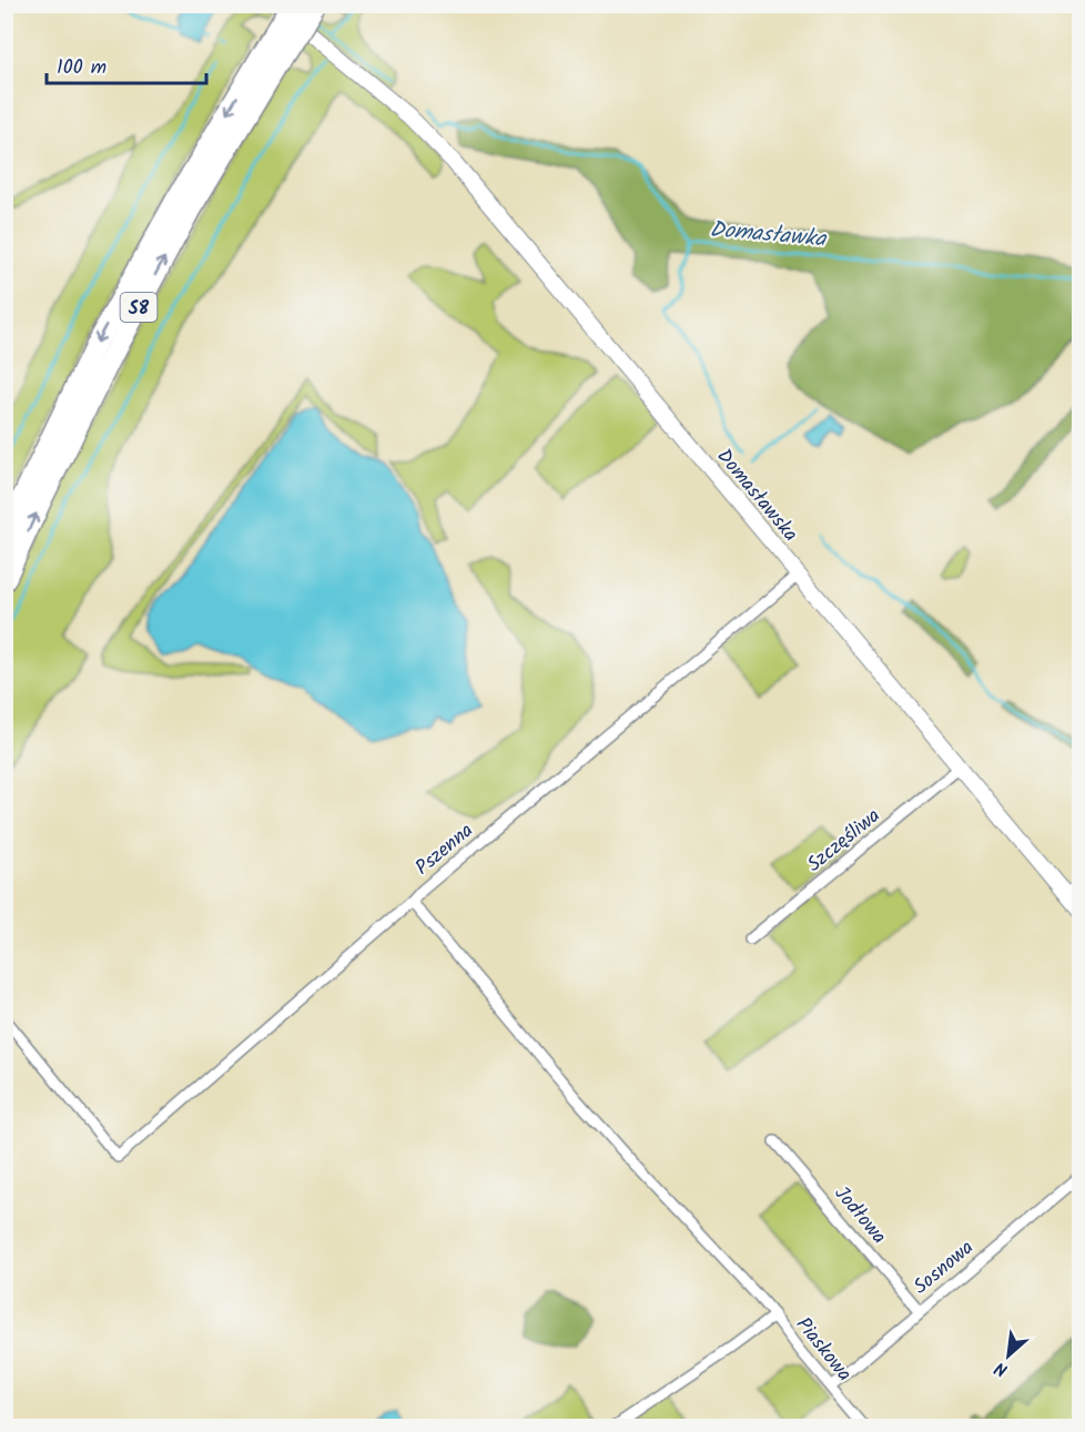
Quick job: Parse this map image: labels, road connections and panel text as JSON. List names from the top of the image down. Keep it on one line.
{"streets":{"highway":["S8"],"street":["Domasławska","Szczęśliwa","Pszenna","Jodłowa","Sosnowa","Piaskowa"]},"crossings":[["Domasławska","Szczęśliwa"],["Domasławska","Pszenna"],["Pszenna","Piaskowa"],["Jodłowa","Sosnowa"],["Sosnowa","Piaskowa"]],"water":["Domasławka"],"scale_bar":"100 m","north":"bottom left"}
